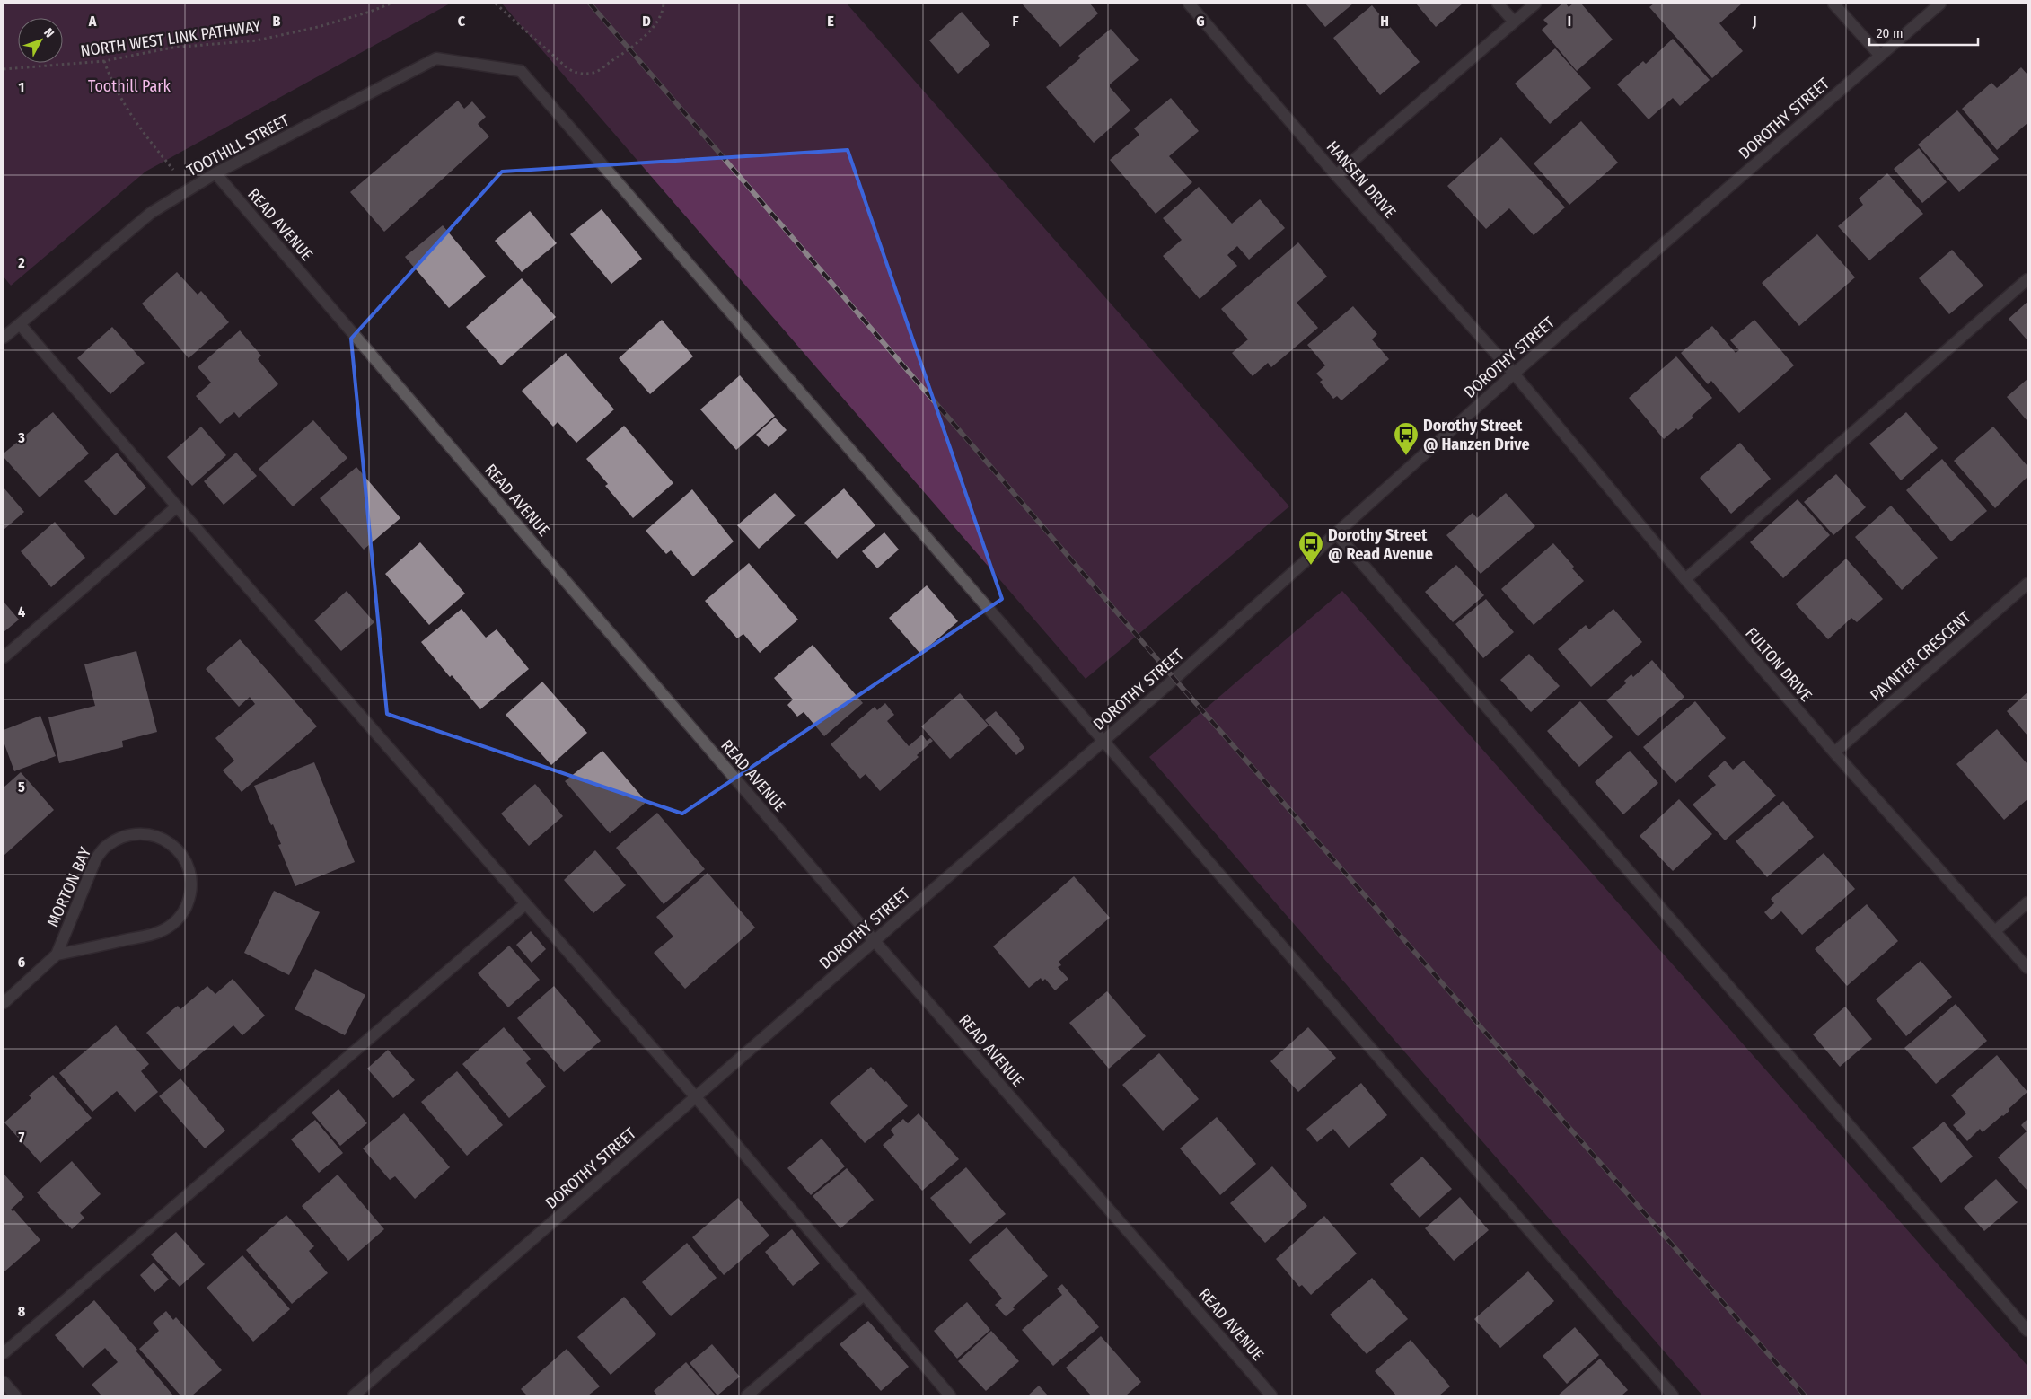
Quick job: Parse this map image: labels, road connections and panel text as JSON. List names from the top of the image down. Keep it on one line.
{"streets":{"street":["DOROTHY STREET","TOOTHILL STREET","HANSEN DRIVE","READ AVENUE","PAYNTER CRESCENT","FULTON DRIVE","MORTON BAY"],"path":["NORTH WEST LINK PATHWAY"]},"crossings":[["DOROTHY STREET","TOOTHILL STREET"],["DOROTHY STREET","HANSEN DRIVE"],["DOROTHY STREET","READ AVENUE"],["DOROTHY STREET","FULTON DRIVE"],["TOOTHILL STREET","READ AVENUE"],["HANSEN DRIVE","FULTON DRIVE"],["PAYNTER CRESCENT","FULTON DRIVE"]],"parks":["Toothill Park"],"places":{"bus stop":["Dorothy Street @ Hanzen Drive","Dorothy Street @ Read Avenue"]},"scale_bar":"20 m","north":"top right","grid":{"columns":["A","B","C","D","E","F","G","H","I","J"],"rows":["1","2","3","4","5","6","7","8"]}}
